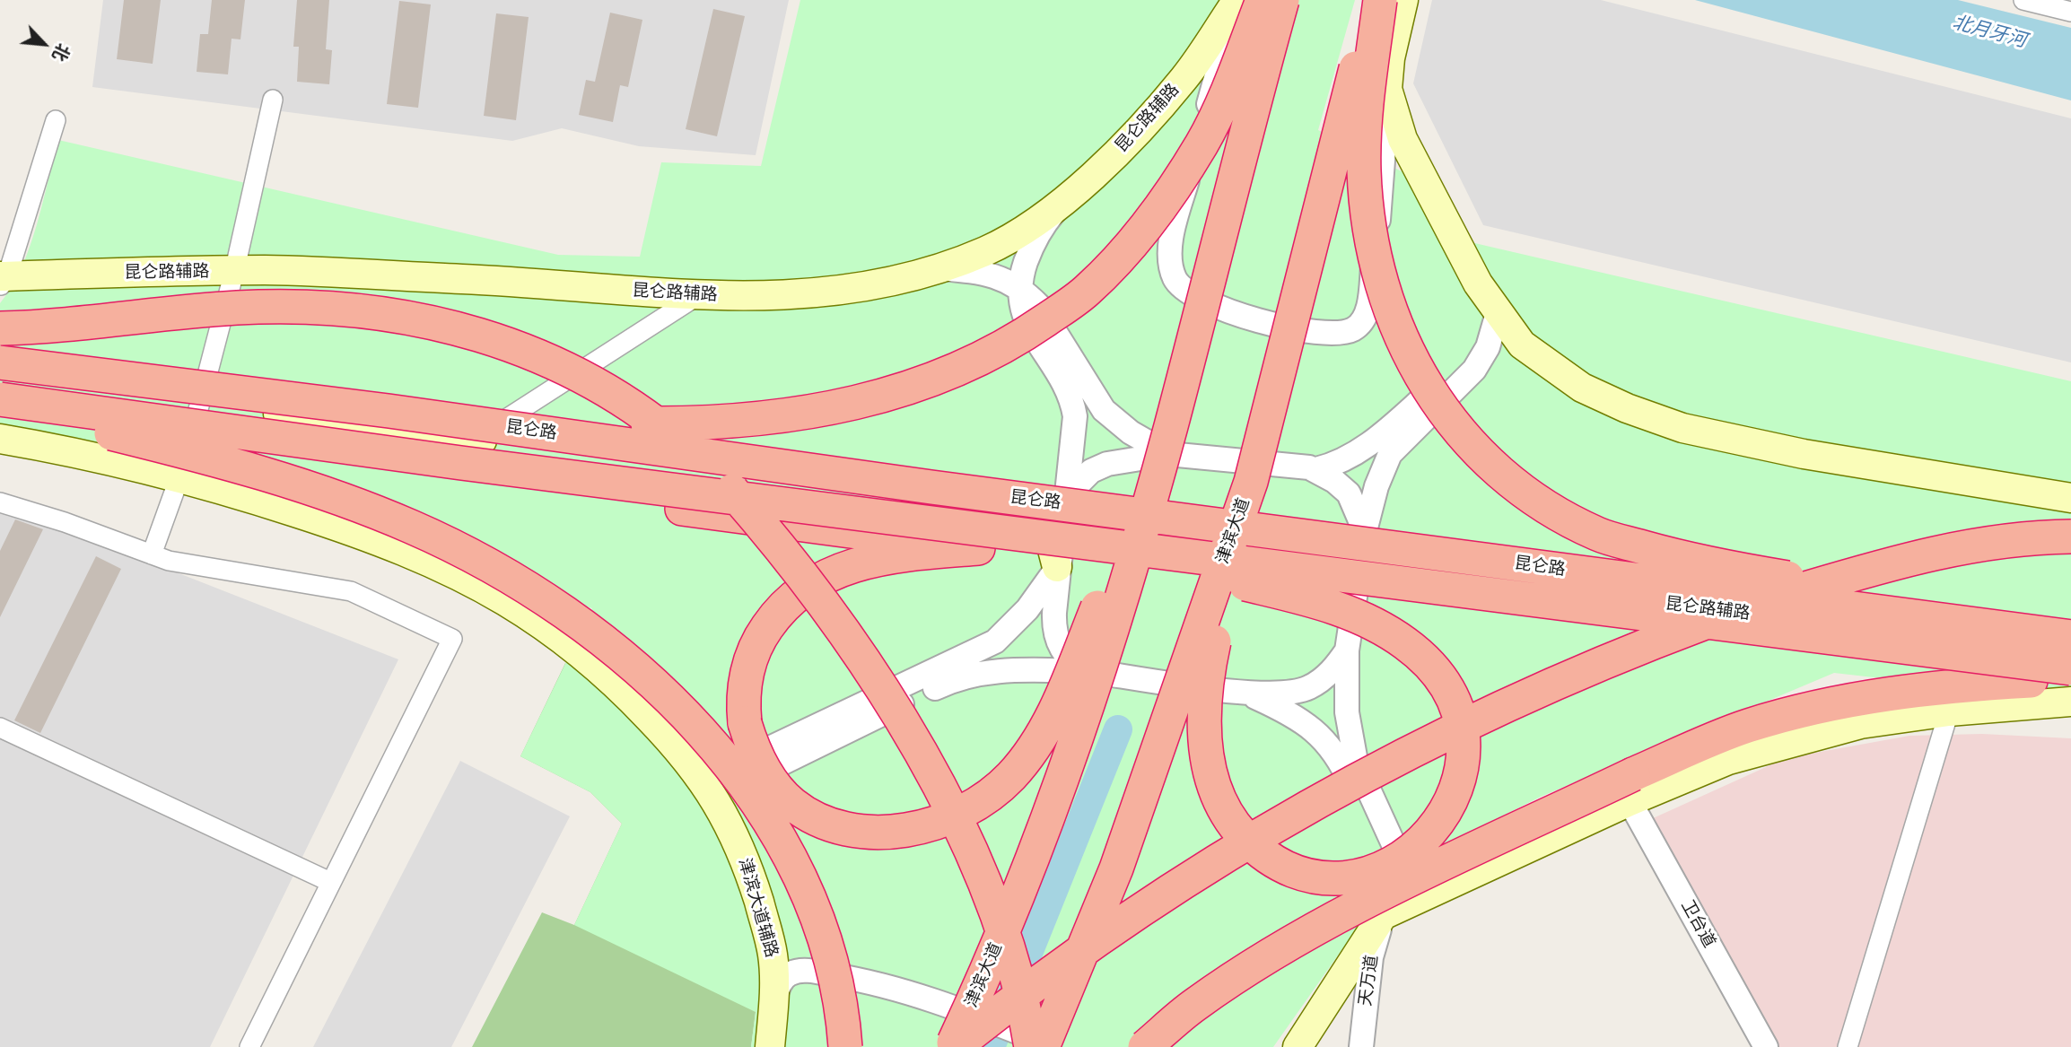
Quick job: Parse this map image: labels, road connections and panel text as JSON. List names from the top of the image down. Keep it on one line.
{"streets":{"highway":["昆仑路","津滨大道"],"main road":["昆仑路辅路","津滨大道辅路"],"street":["卫台道","天万道"]},"water":["北月牙河"],"north":"bottom right"}
